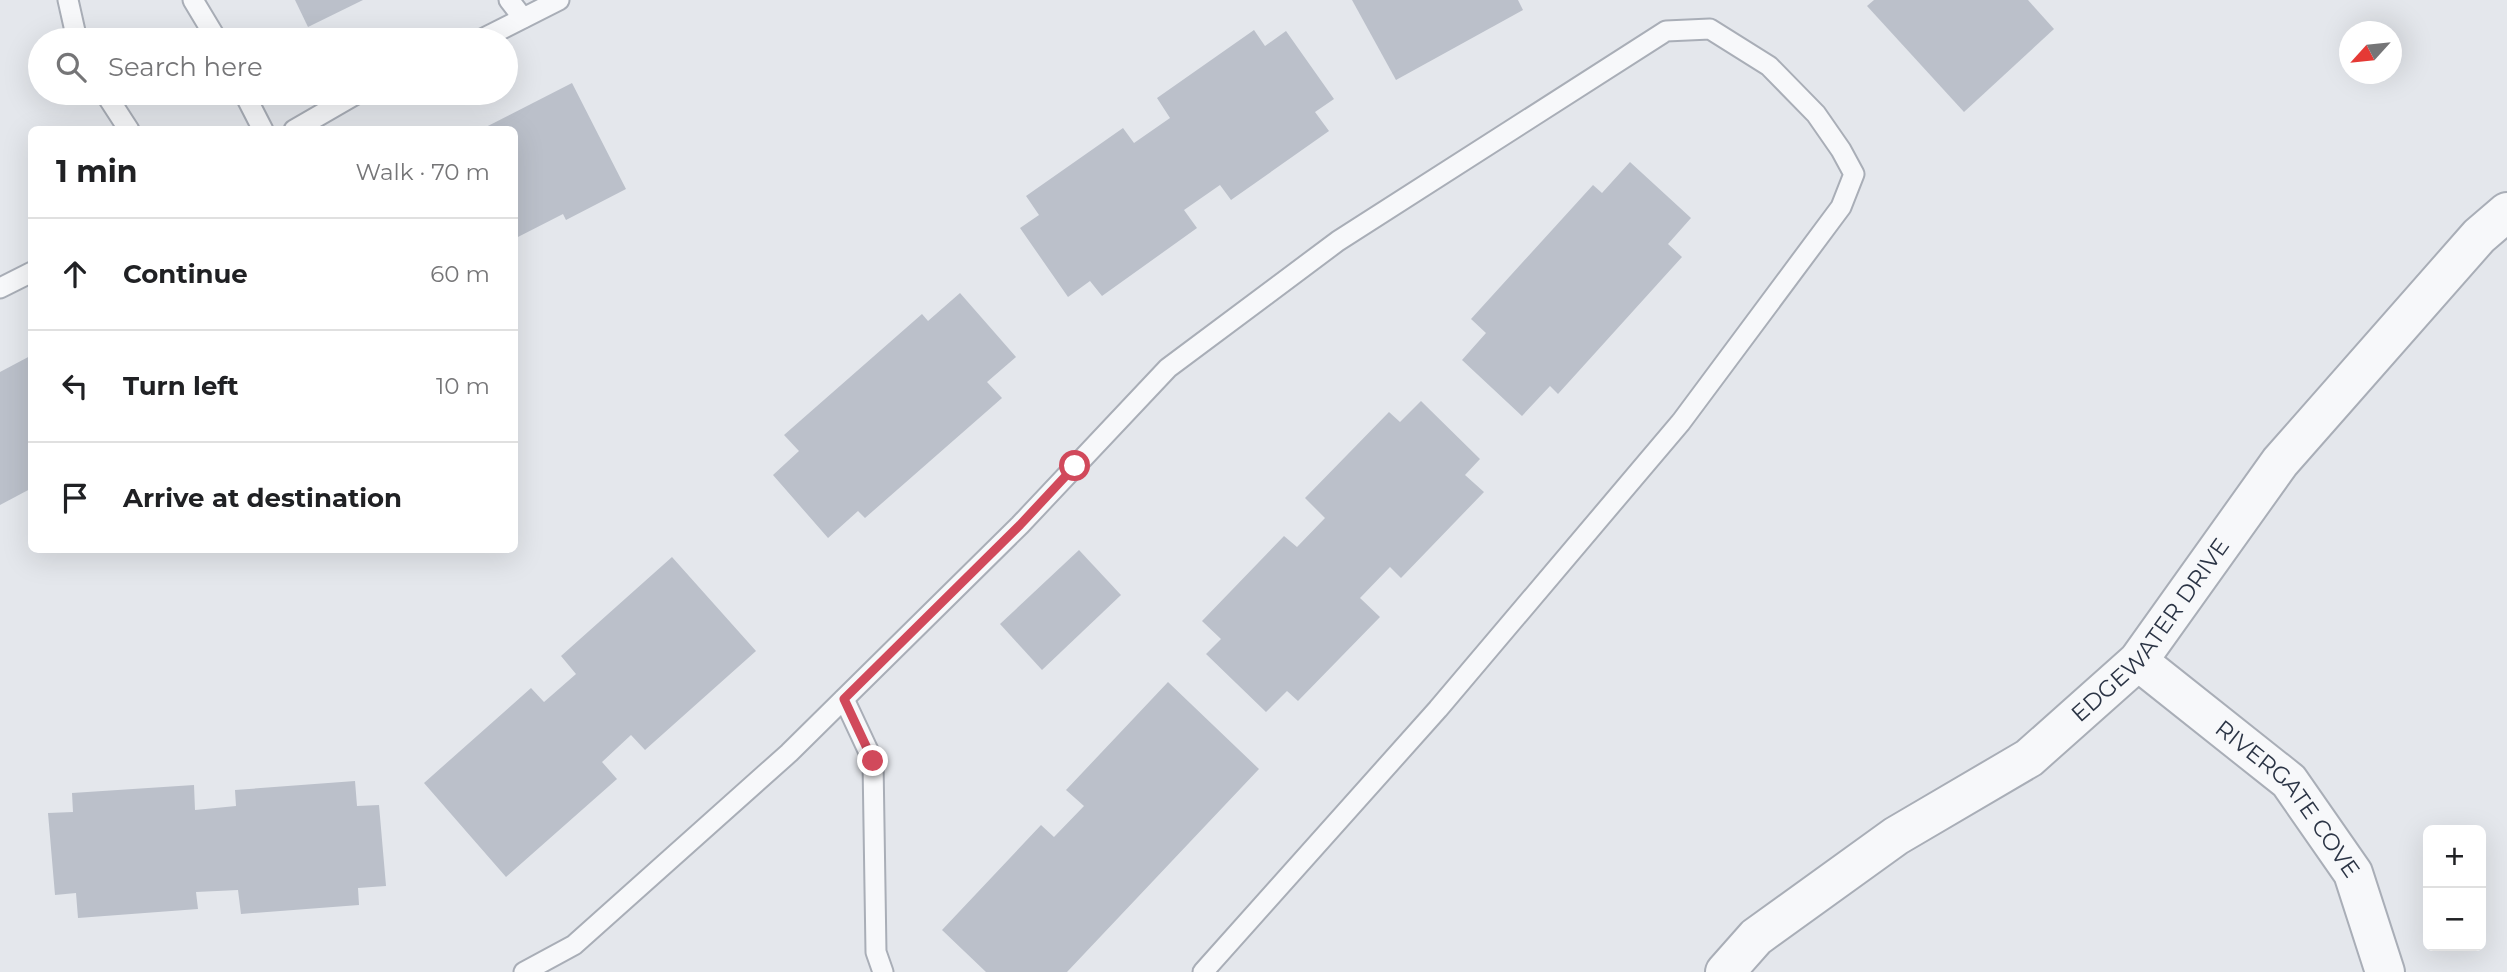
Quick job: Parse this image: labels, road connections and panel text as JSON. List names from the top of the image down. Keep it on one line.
{"streets":{"street":["EDGEWATER DRIVE","RIVERGATE COVE"]},"crossings":[["EDGEWATER DRIVE","RIVERGATE COVE"]],"north":"bottom left","page":{"search":"Search here","heading":["1 min","Walk · 70 m"],"list":[["Continue","60 m"],["Turn left","10 m"],"Arrive at destination"],"map_buttons":["+","−"]}}
